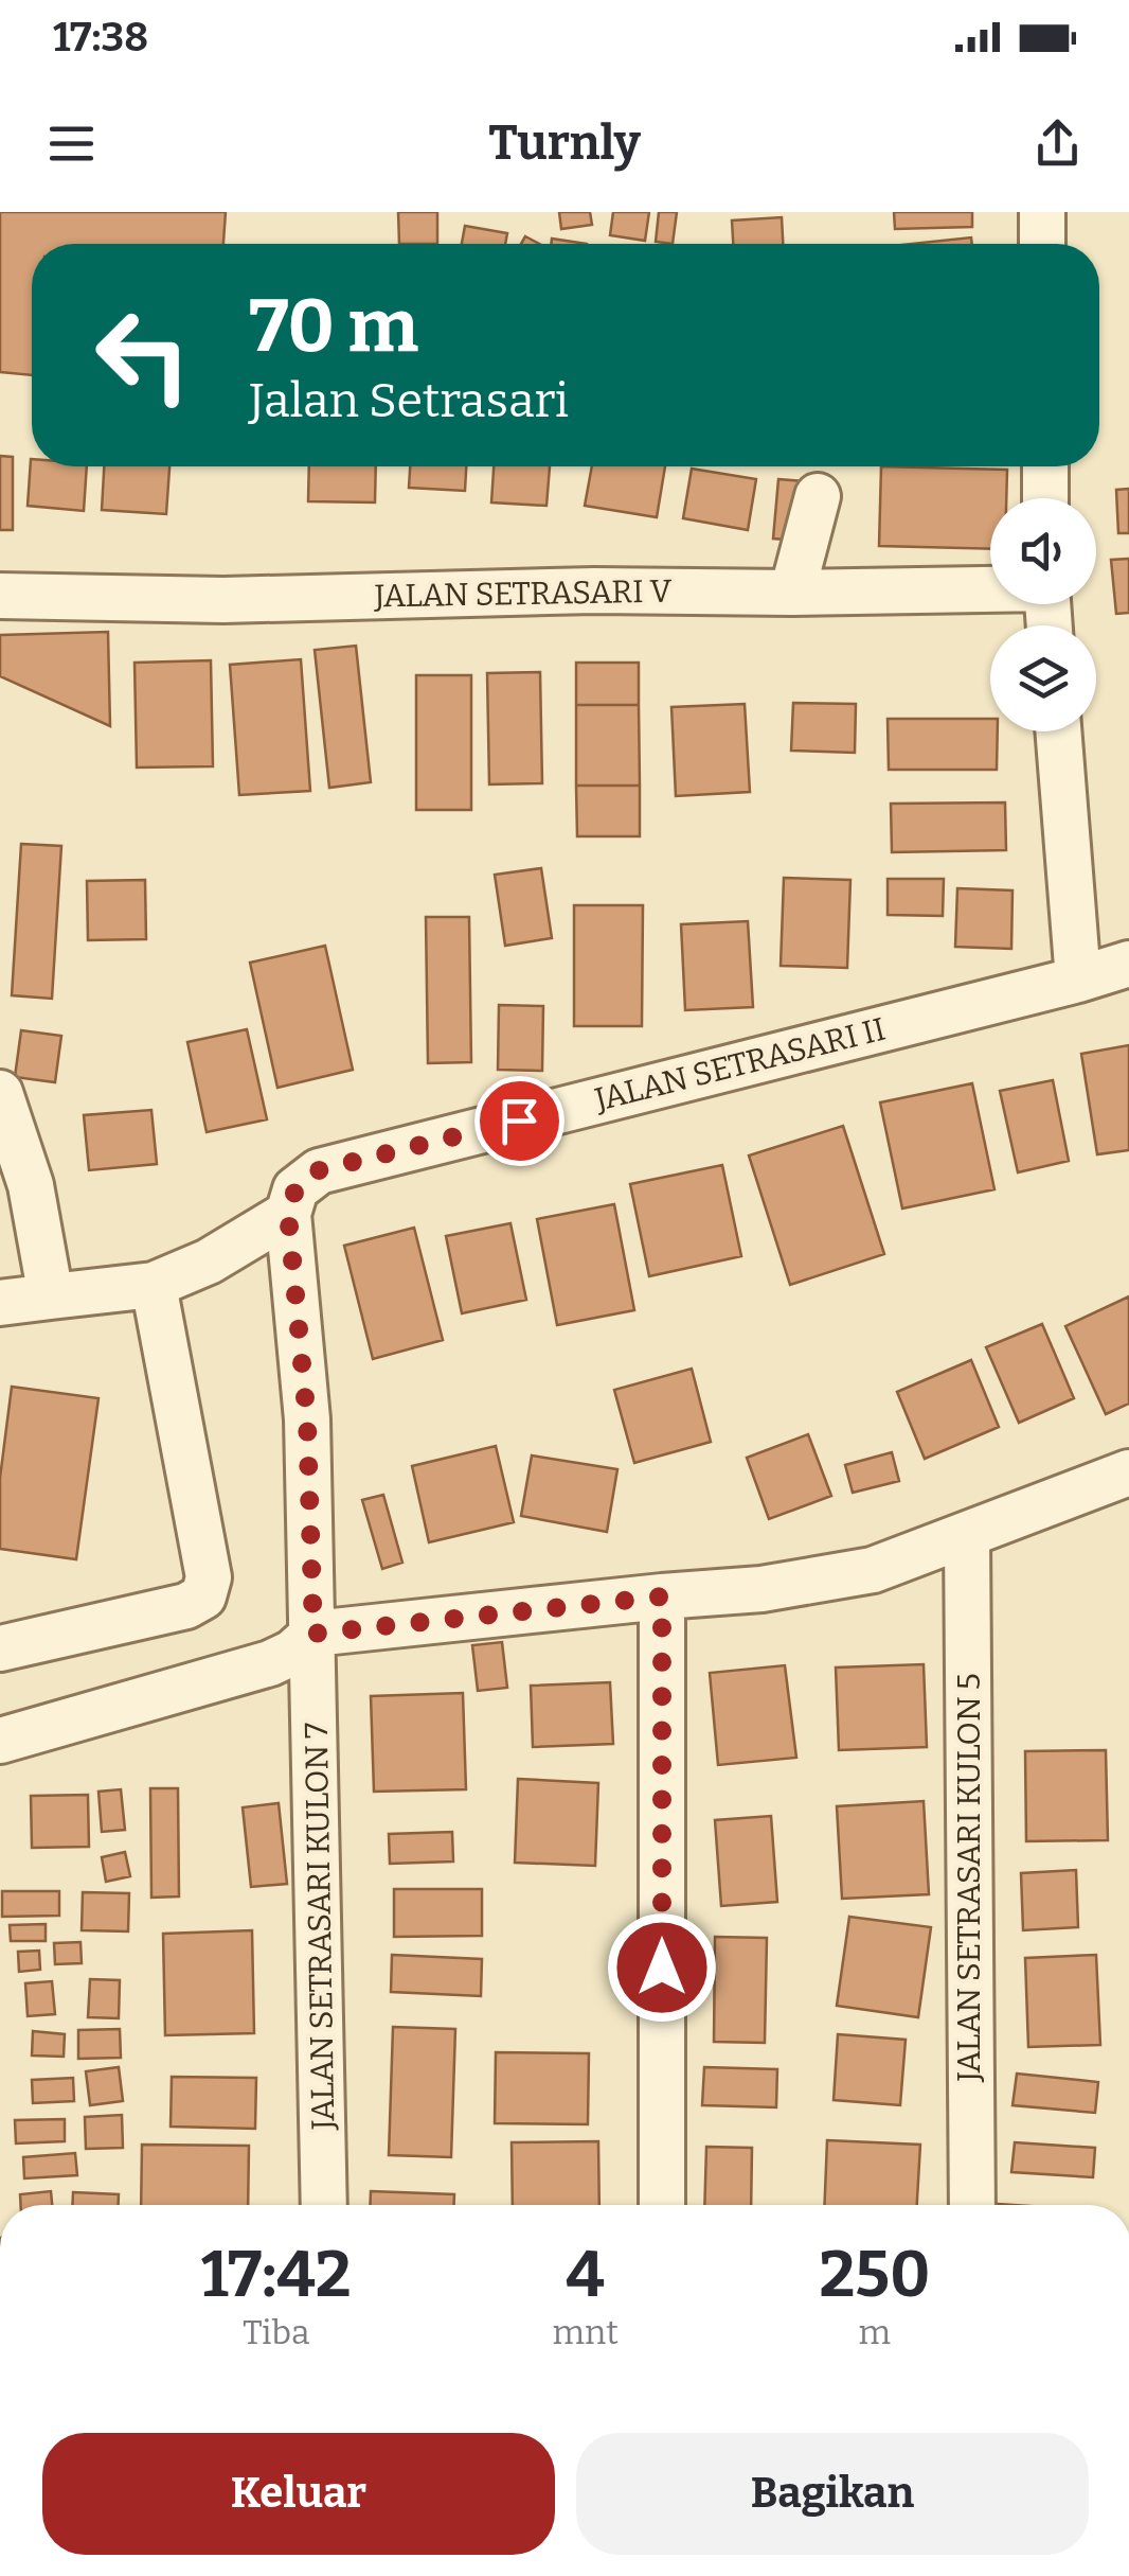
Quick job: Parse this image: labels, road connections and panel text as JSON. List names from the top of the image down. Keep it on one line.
{"streets":{"street":["JALAN SETRASARI V","JALAN SETRASARI II","JALAN SETRASARI KULON 5","JALAN SETRASARI KULON 7"]},"page":{"status":"17:38","header":"Turnly","turn":["70 m","Jalan Setrasari"],"eta":["17:42","Tiba","4","mnt","250","m"],"buttons":["Keluar","Bagikan"]}}
